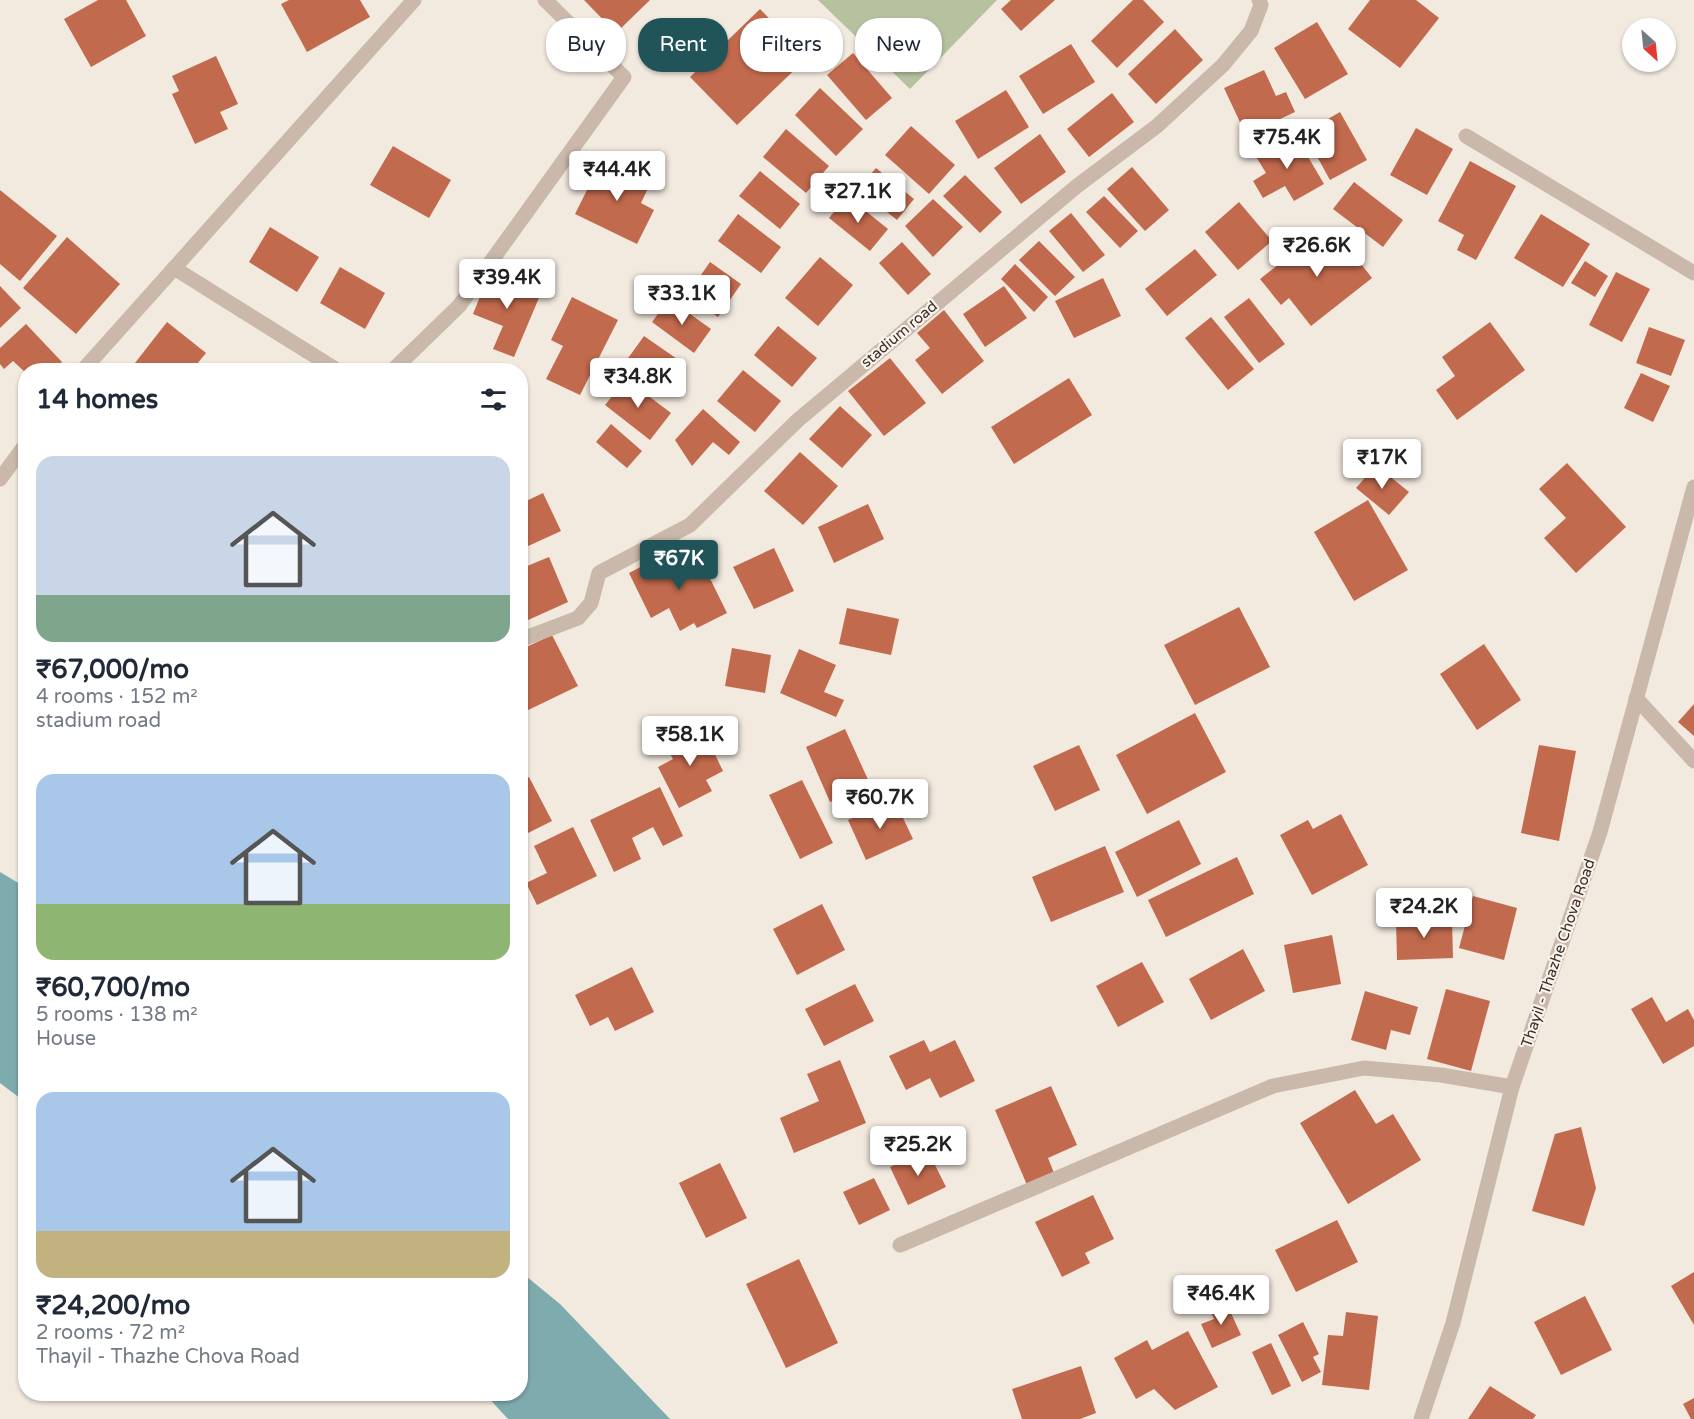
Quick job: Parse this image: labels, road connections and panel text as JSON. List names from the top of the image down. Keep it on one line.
{"streets":{"street":["stadium road","Thayil - Thazhe Chova Road"]},"north":"bottom right","page":{"chip":["Buy","Rent","Filters","New"],"price":["₹75.4K","₹44.4K","₹27.1K","₹26.6K","₹39.4K","₹33.1K","₹34.8K","₹17K","₹67K","₹58.1K","₹60.7K","₹24.2K","₹25.2K","₹46.4K"],"heading":"14 homes","list":[{"name":"₹67,000/mo","note":"4 rooms · 152 m² · stadium road"},{"name":"₹60,700/mo","note":"5 rooms · 138 m² · House"},{"name":"₹24,200/mo","note":"2 rooms · 72 m² · Thayil - Thazhe Chova Road"}]}}
